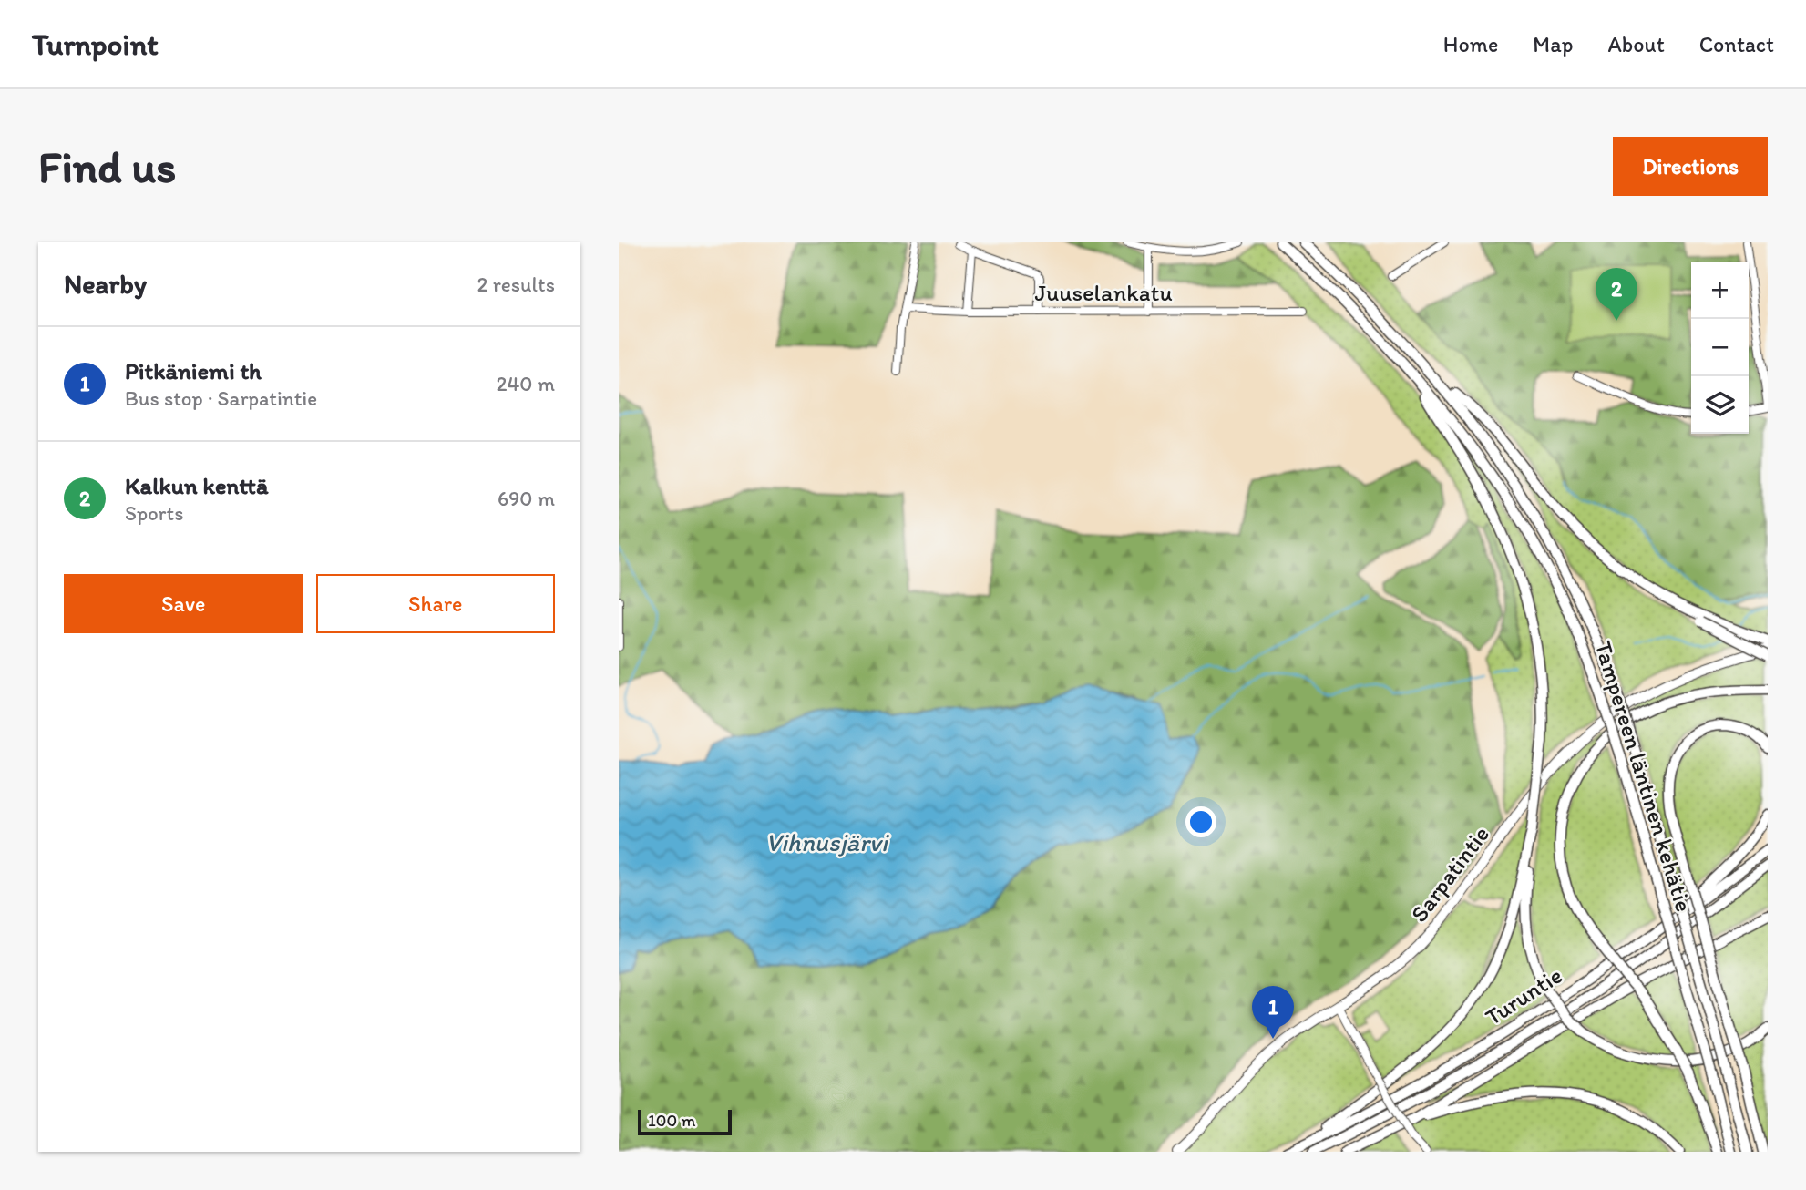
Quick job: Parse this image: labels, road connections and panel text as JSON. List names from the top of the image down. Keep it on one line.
{"streets":{"highway":["Tampereen läntinen kehätie","Turuntie"],"main road":["Sarpatintie"],"street":["Juuselankatu"]},"water":["Vihnusjärvi"],"scale_bar":"100 m","page":{"header":"Turnpoint","nav":["Home","Map","About","Contact"],"buttons":["Directions",["Save","Share"]],"title":"Find us","heading":["Nearby","2 results"],"map_buttons":["+","−"],"pins":["2","1"],"list":[{"mark":"1","name":"Pitkäniemi th","note":"Bus stop · Sarpatintie","value":"240 m"},{"mark":"2","name":"Kalkun kenttä","note":"Sports","value":"690 m"}],"scale":"100 m"}}
